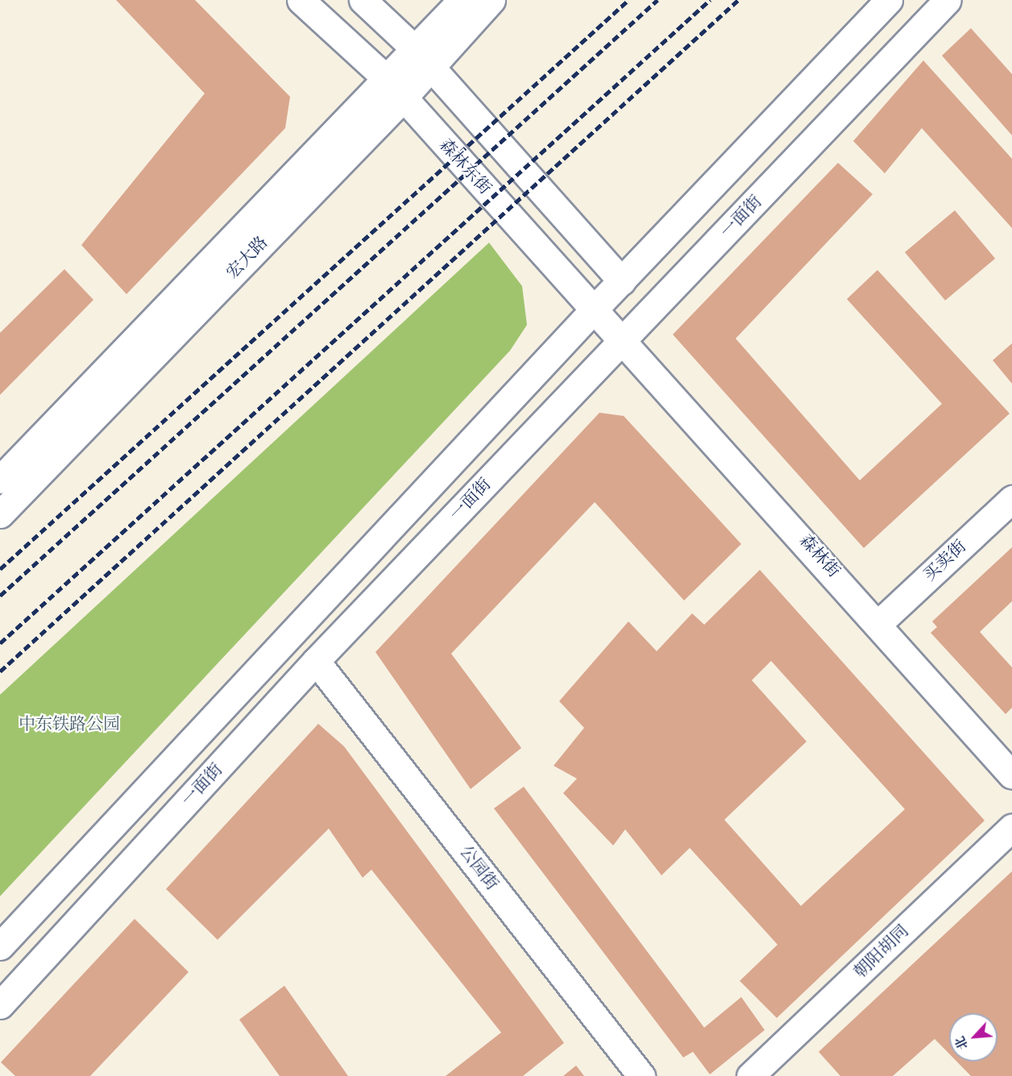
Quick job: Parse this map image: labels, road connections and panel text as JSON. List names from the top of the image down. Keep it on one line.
{"streets":{"main road":["森林东街","一面街","宏大路","森林街","买卖街","公园街","朝阳胡同"]},"crossings":[["森林东街","一面街"],["森林东街","宏大路"],["森林东街","森林街"],["一面街","森林街"],["一面街","公园街"],["森林街","买卖街"]],"parks":["中东铁路公园"],"north":"bottom left"}
